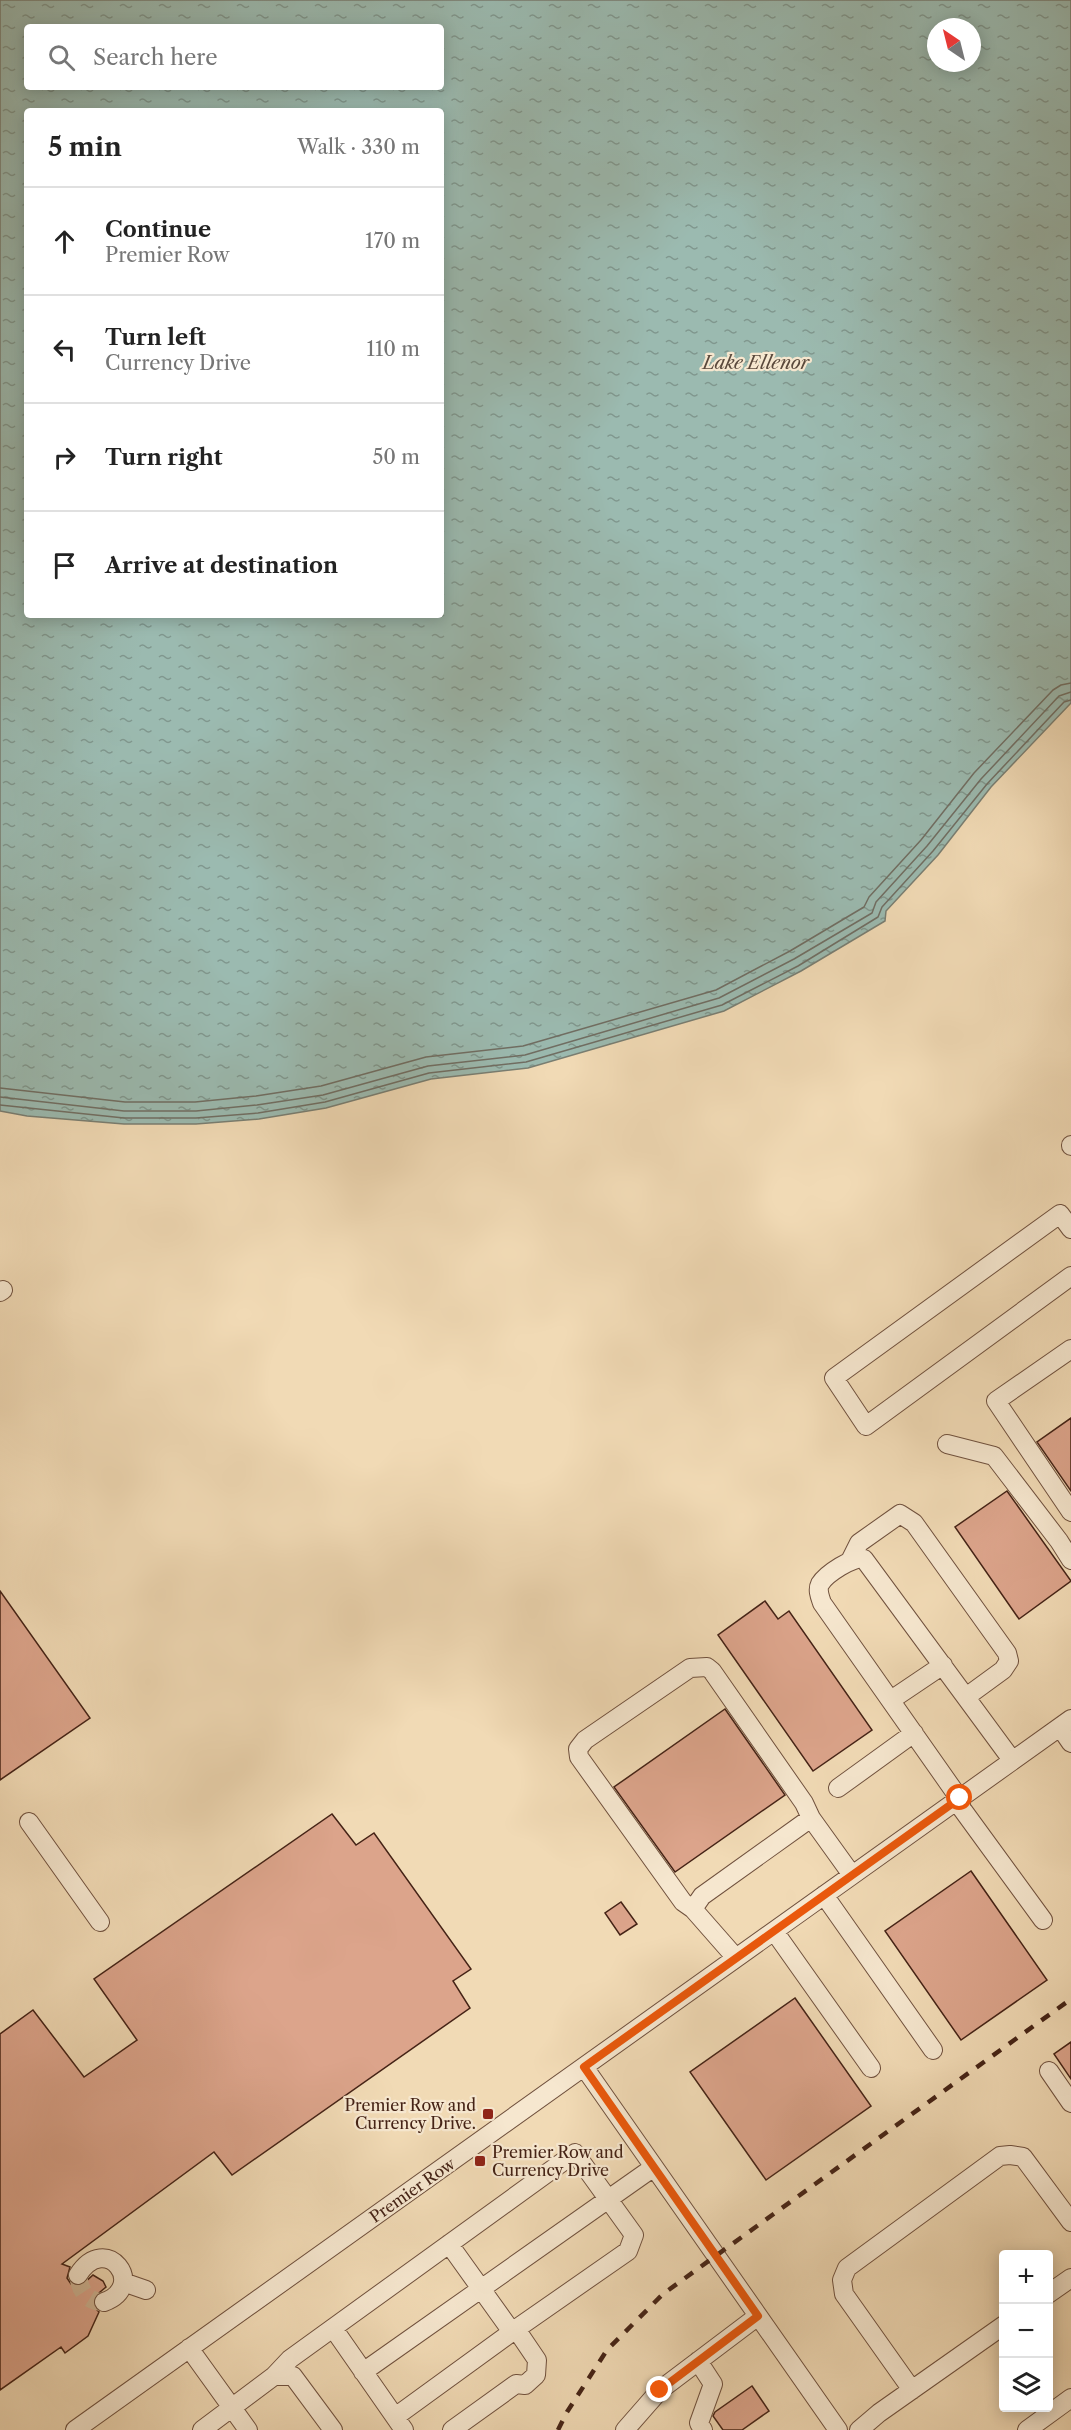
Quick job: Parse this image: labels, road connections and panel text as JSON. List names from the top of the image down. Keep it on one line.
{"streets":{"street":["Premier Row"]},"water":["Lake Ellenor"],"places":{"transit":["Premier Row and Currency Drive.","Premier Row and Currency Drive"]},"north":"top left","page":{"search":"Search here","heading":["5 min","Walk · 330 m"],"list":[["Continue","Premier Row","170 m"],["Turn left","Currency Drive","110 m"],["Turn right","50 m"],"Arrive at destination"],"map_buttons":["+","−"]}}
